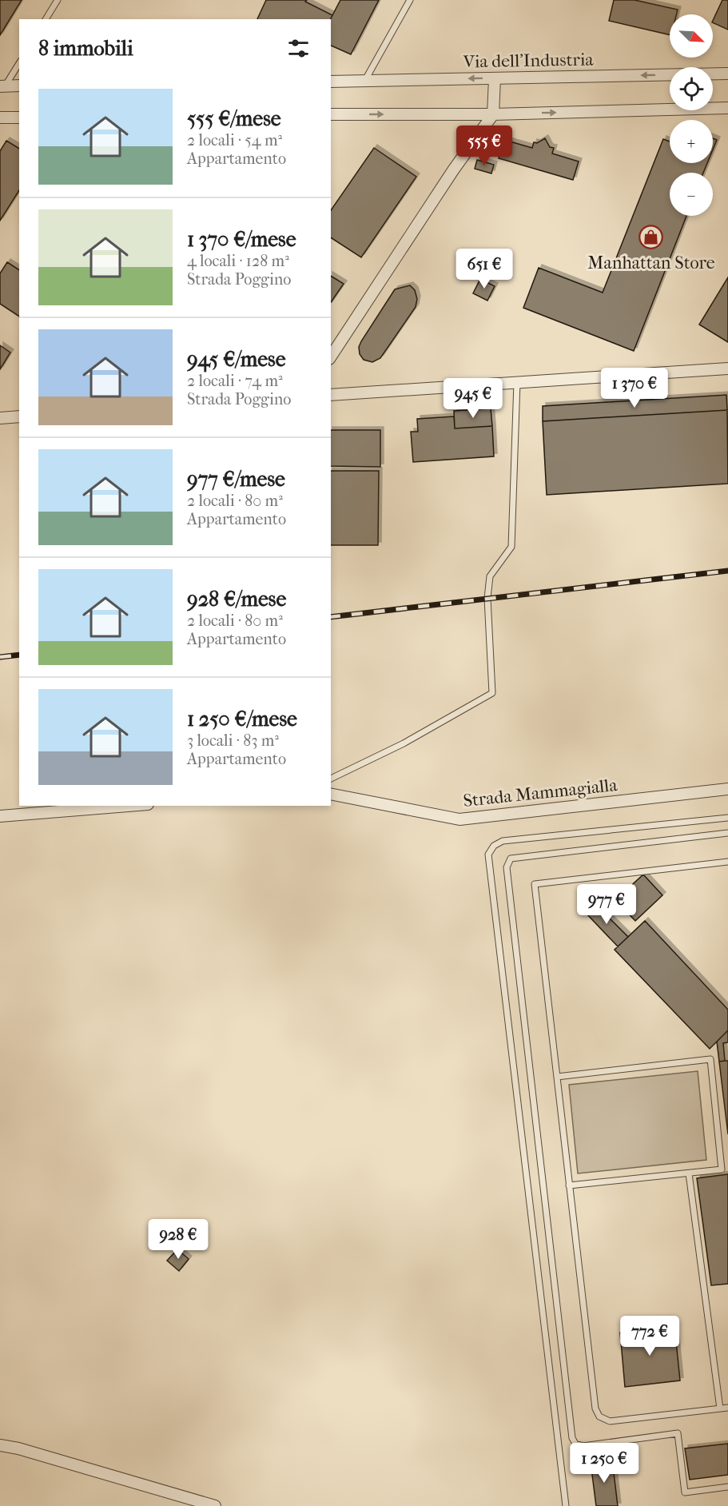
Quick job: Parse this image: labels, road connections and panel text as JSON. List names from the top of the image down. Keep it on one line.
{"streets":{"street":["Via dell'Industria","Strada Mammagialla"]},"places":{"shop":["Manhattan Store"]},"north":"bottom right","page":{"map_buttons":["+","−"],"heading":"8 immobili","list":[{"name":"555 €/mese","note":"2 locali · 54 m² · Appartamento"},{"name":"1 370 €/mese","note":"4 locali · 128 m² · Strada Poggino"},{"name":"945 €/mese","note":"2 locali · 74 m² · Strada Poggino"},{"name":"977 €/mese","note":"2 locali · 80 m² · Appartamento"},{"name":"928 €/mese","note":"2 locali · 80 m² · Appartamento"},{"name":"1 250 €/mese","note":"3 locali · 83 m² · Appartamento"}],"price":["555 €","651 €","1 370 €","945 €","977 €","928 €","772 €","1 250 €"]}}
